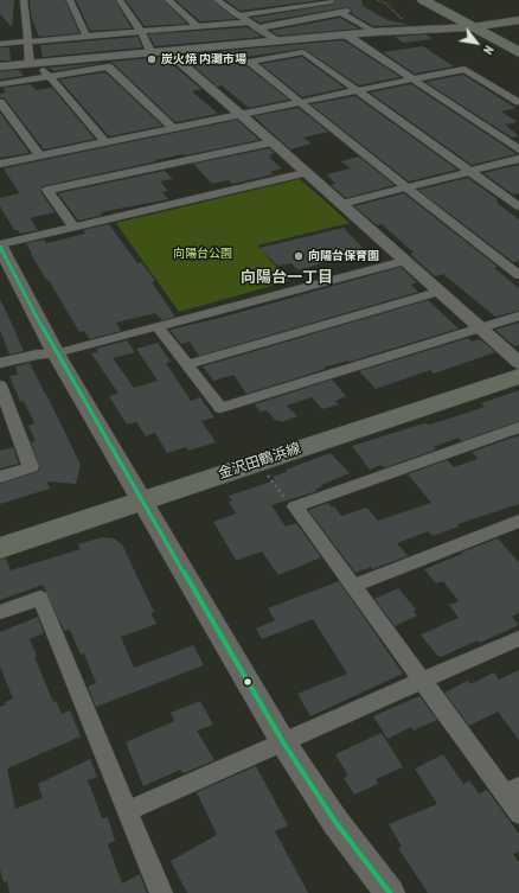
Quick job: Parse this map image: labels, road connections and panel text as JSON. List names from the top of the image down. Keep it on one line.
{"streets":{"main road":["金沢田鶴浜線"]},"districts":["向陽台一丁目"],"parks":["向陽台公園"],"places":["炭火焼 内灘市場","向陽台保育園"],"north":"bottom right"}
